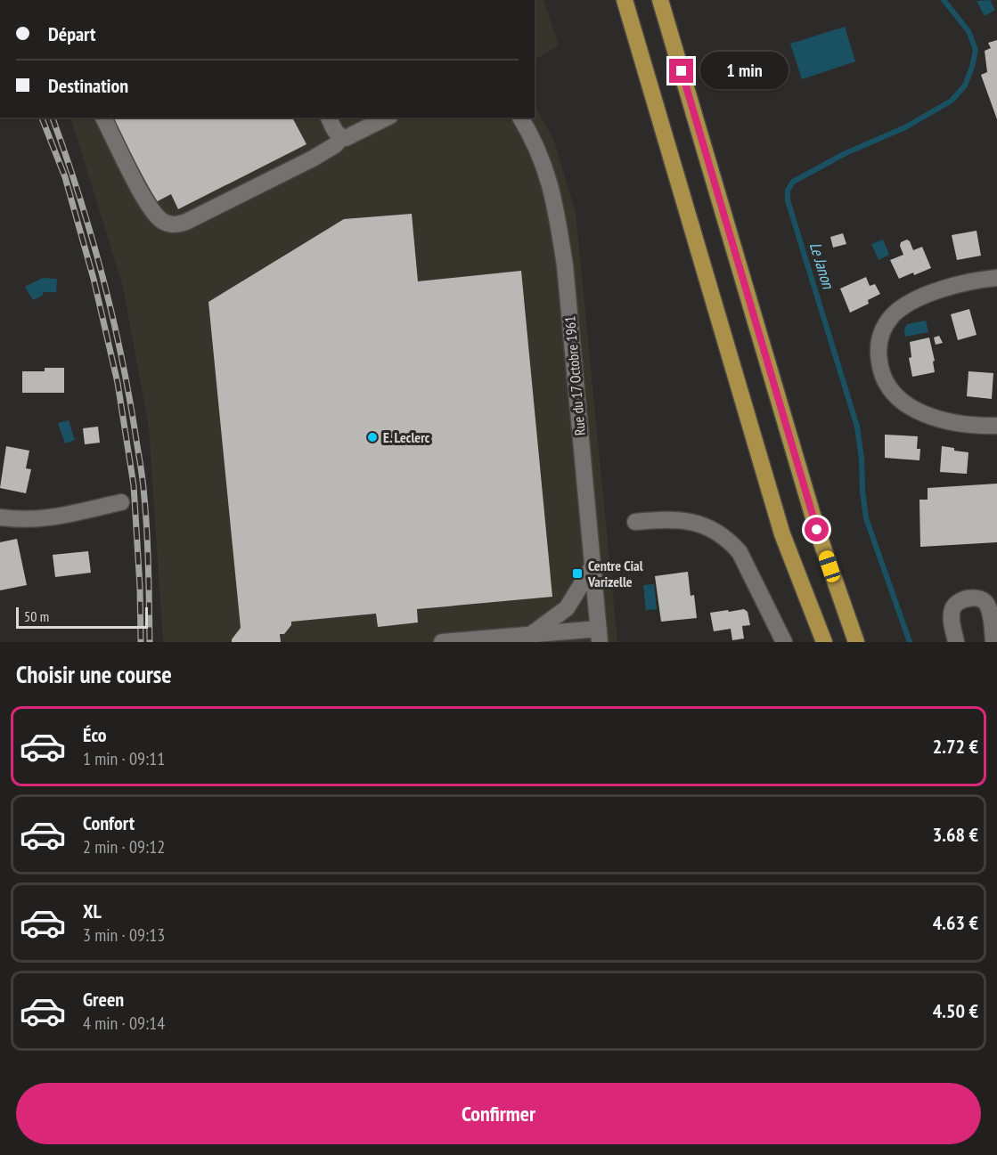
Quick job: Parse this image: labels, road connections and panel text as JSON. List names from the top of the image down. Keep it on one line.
{"streets":{"street":["Rue du 17 Octobre 1961"]},"water":["Le Janon"],"places":{"other":["E. Leclerc"],"transit":["Centre Cial Varizelle"]},"scale_bar":"50 m","page":{"banner":["Départ","Destination"],"bubble":"1 min","scale":"50 m","heading":"Choisir une course","list":[{"name":"Éco","note":"1 min · 09:11","value":"2.72 €"},{"name":"Confort","note":"2 min · 09:12","value":"3.68 €"},{"name":"XL","note":"3 min · 09:13","value":"4.63 €"},{"name":"Green","note":"4 min · 09:14","value":"4.50 €"}],"buttons":"Confirmer"}}
